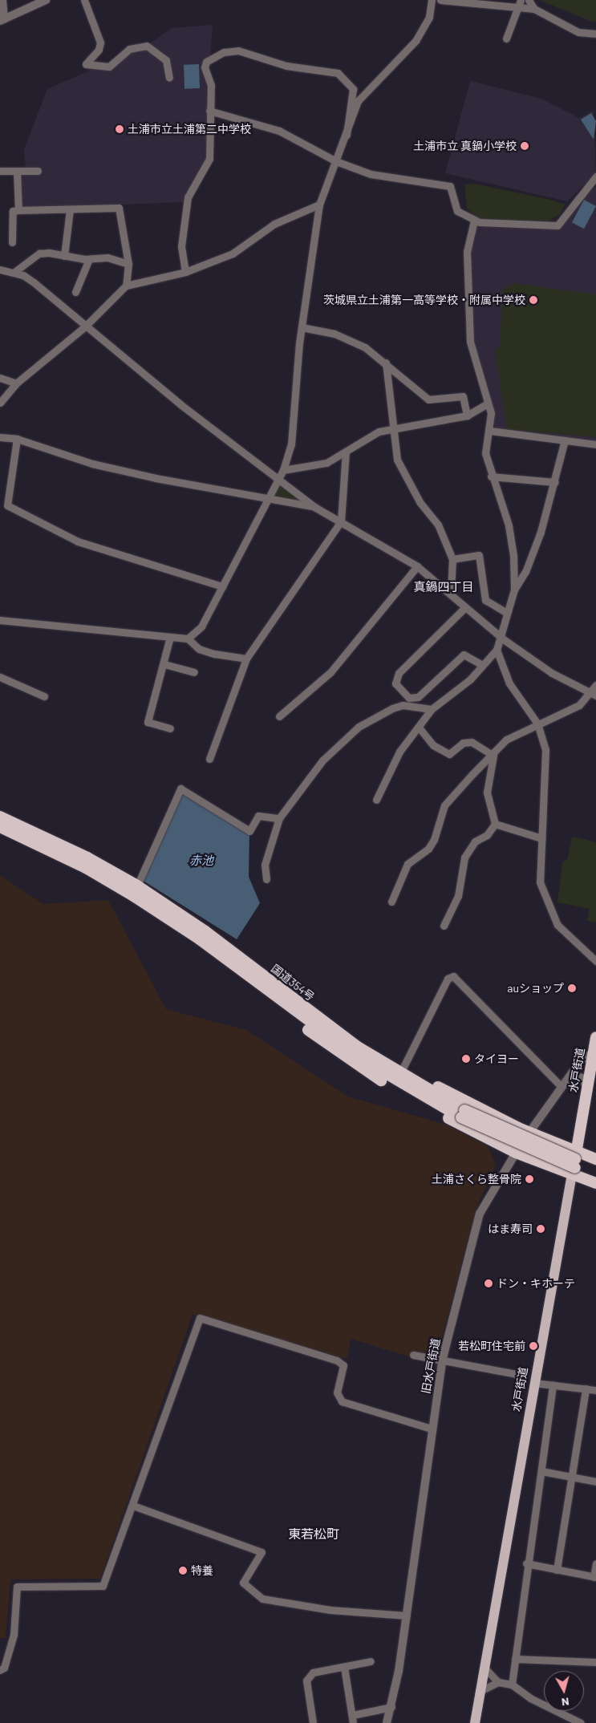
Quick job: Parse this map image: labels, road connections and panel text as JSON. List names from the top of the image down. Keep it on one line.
{"streets":{"highway":["国道354号","水戸街道"],"street":["旧水戸街道"]},"crossings":[["国道354号","水戸街道"],["水戸街道","旧水戸街道"]],"districts":["真鍋四丁目","東若松町"],"water":["赤池"],"places":["土浦市立土浦第二中学校","土浦市立 真鍋小学校","茨城県立土浦第一高等学校・附属中学校","auショップ","タイヨー","土浦さくら整骨院","はま寿司","ドン・キホーテ","若松町住宅前","特養"],"north":"bottom"}
